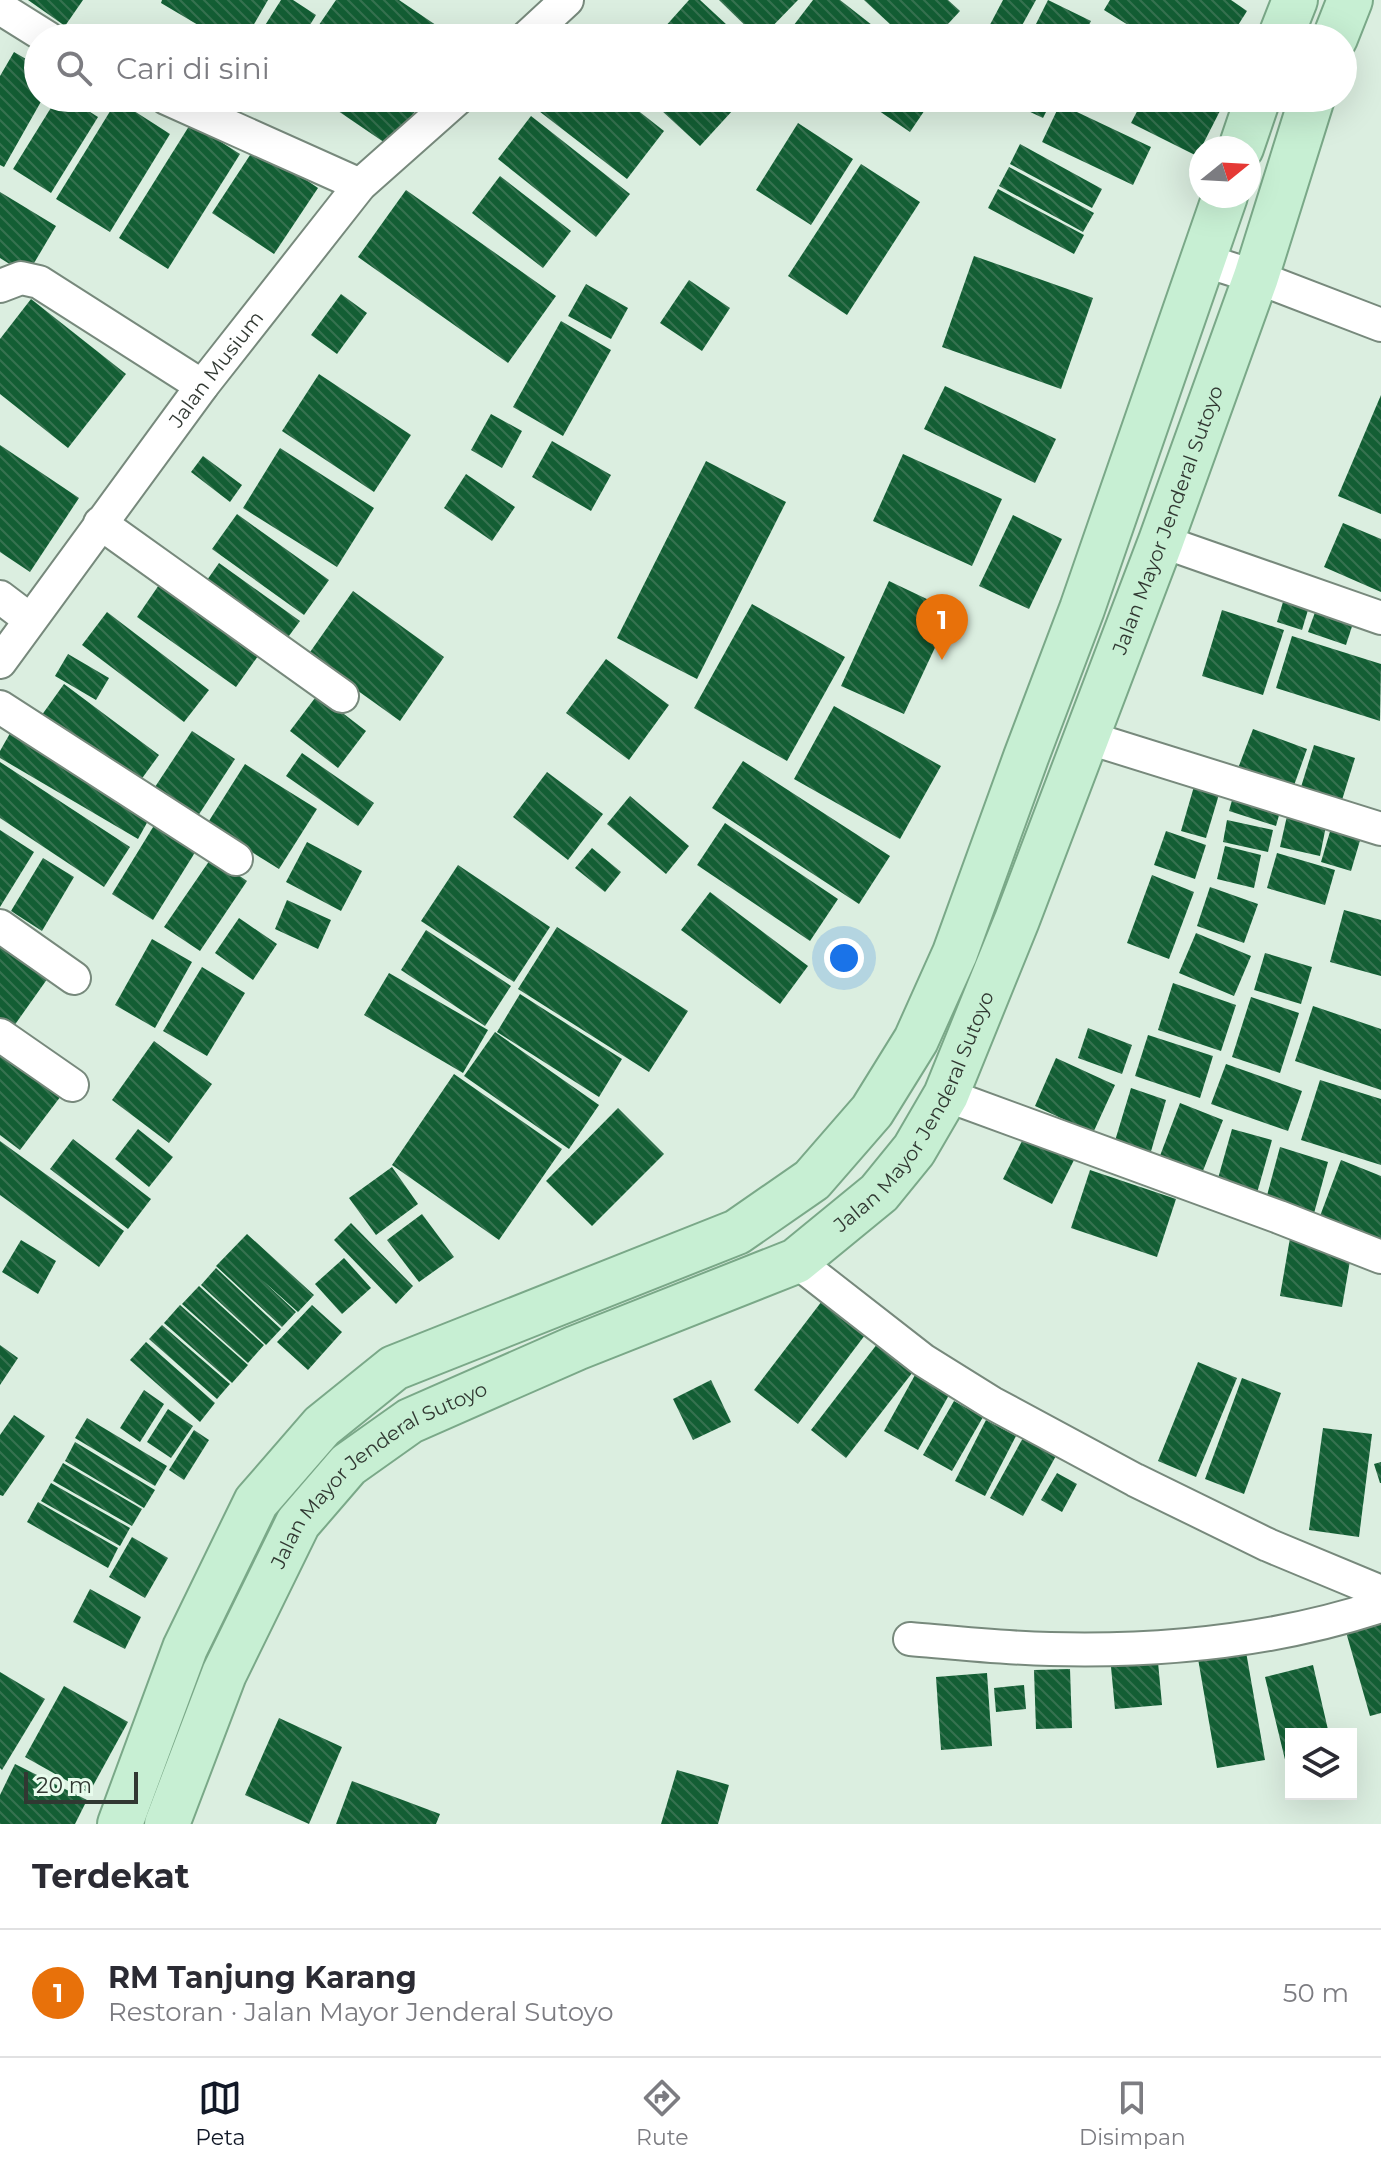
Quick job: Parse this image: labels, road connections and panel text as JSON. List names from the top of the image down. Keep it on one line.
{"streets":{"main road":["Jalan Mayor Jenderal Sutoyo"],"street":["Jalan Musium"]},"scale_bar":"20 m","north":"right","page":{"search":"Cari di sini","pins":"1","scale":"20 m","heading":"Terdekat","list":[{"mark":"1","name":"RM Tanjung Karang","note":"Restoran · Jalan Mayor Jenderal Sutoyo","value":"50 m"}],"nav":["Peta","Rute","Disimpan"]}}
